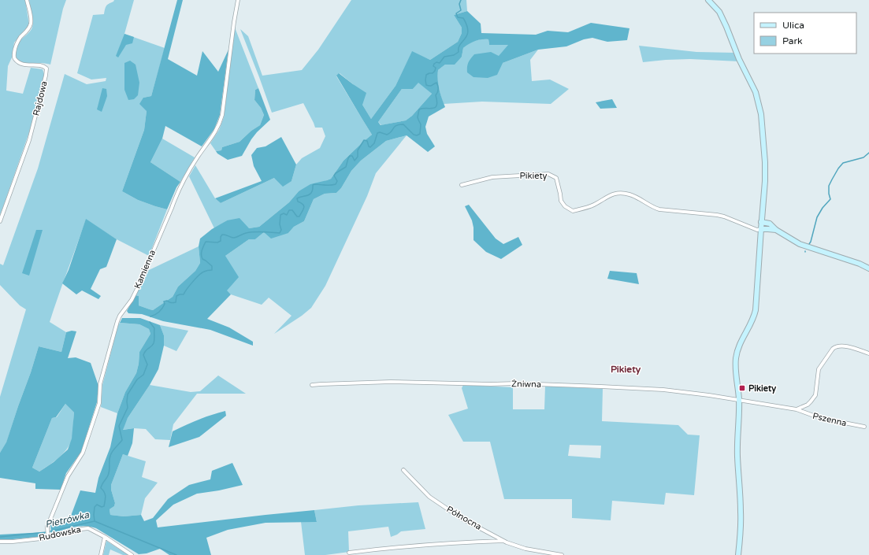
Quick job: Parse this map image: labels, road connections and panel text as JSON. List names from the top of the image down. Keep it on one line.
{"streets":{"street":["Rajdowa","Pikiety","Kamienna","Żniwna","Pszenna","Północna","Rudowska"]},"crossings":[["Kamienna","Rudowska"],["Żniwna","Pszenna"]],"districts":["Pikiety"],"water":["Pietrówka"],"places":{"transit":["Pikiety"]},"legend":["Ulica","Park"]}
